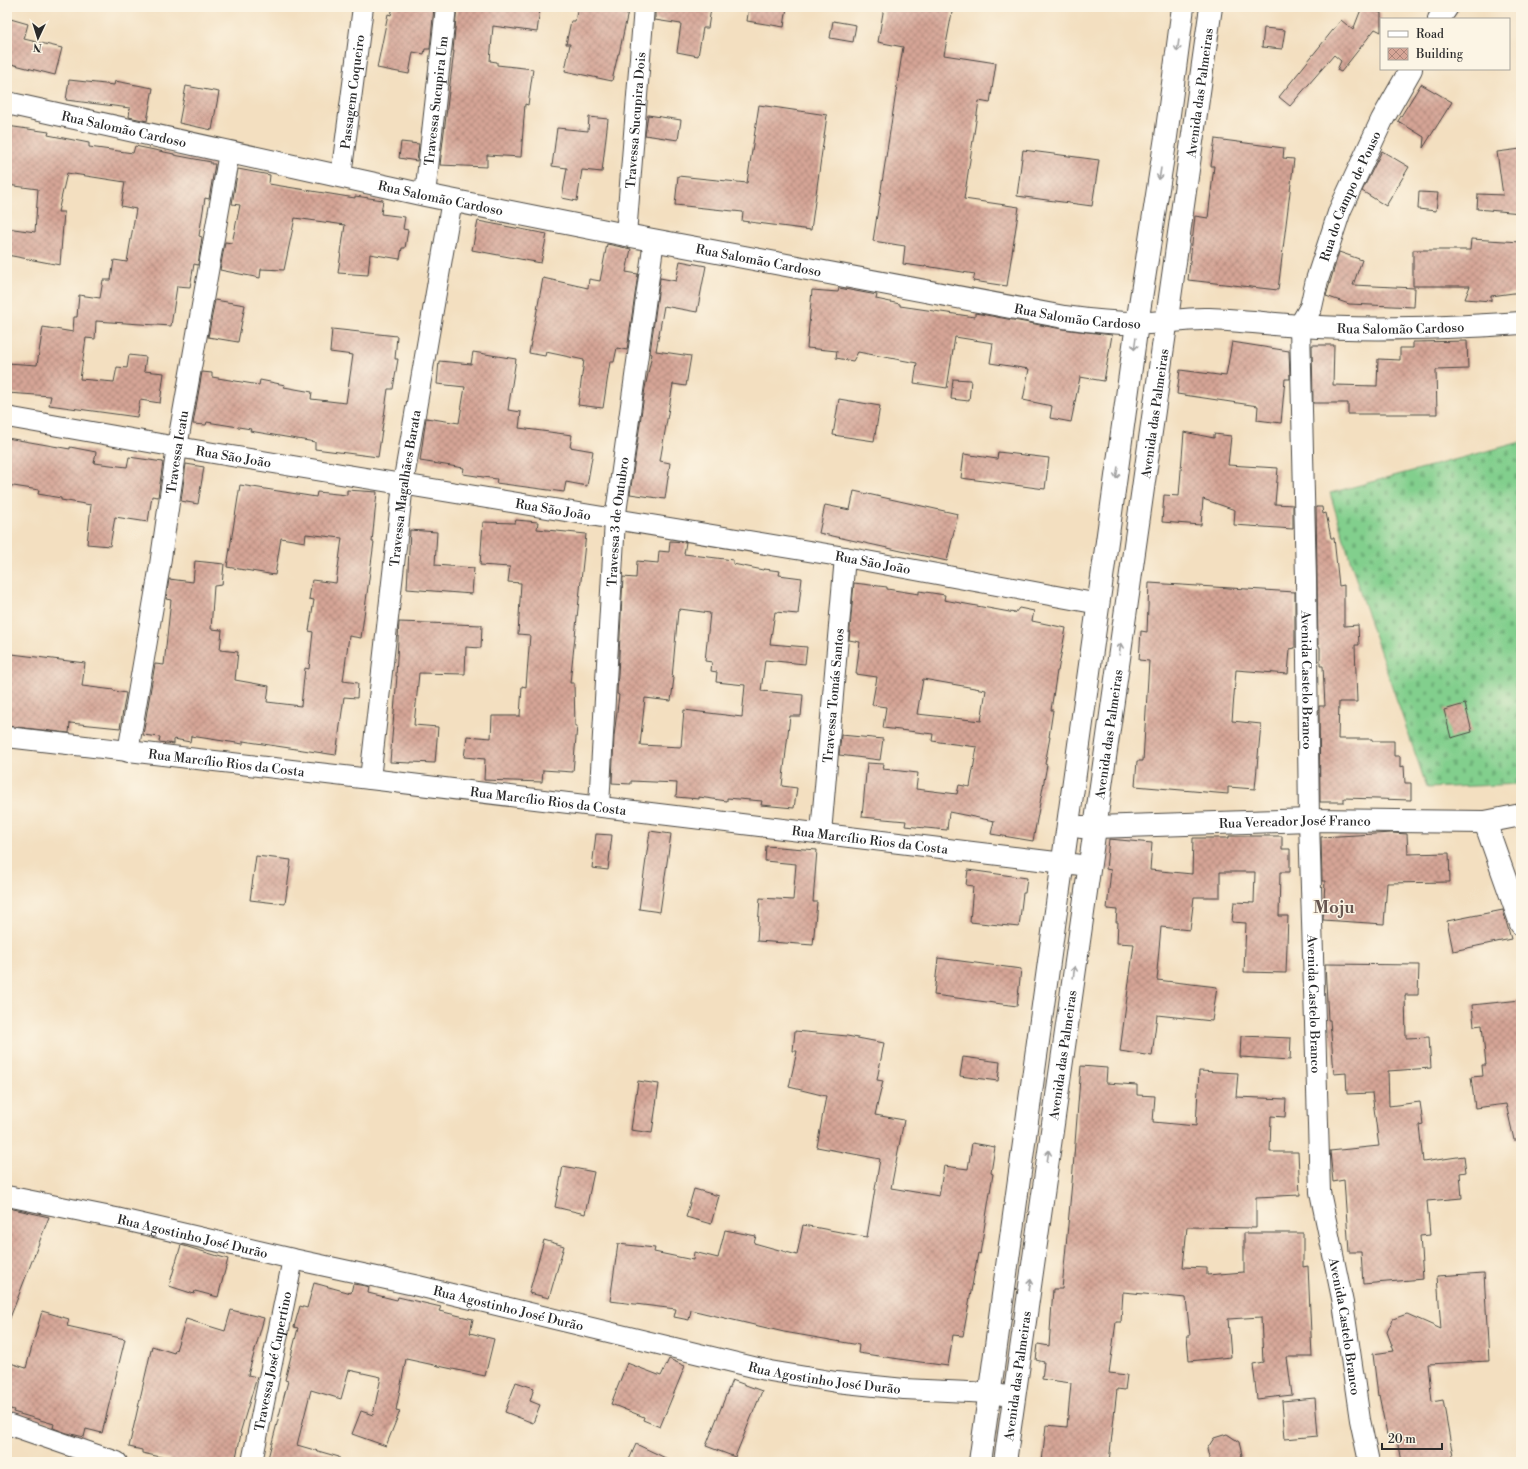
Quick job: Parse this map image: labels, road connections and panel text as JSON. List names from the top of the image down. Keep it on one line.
{"streets":{"main road":["Avenida das Palmeiras","Rua Salomão Cardoso","Rua do Campo de Pouso","Rua Vereador José Franco"],"street":["Passagem Coqueiro","Travessa Sucupira Um","Travessa Sucupira Dois","Travessa Icatu","Rua São João","Travessa Magalhães Barata","Travessa 3 de Outubro","Avenida Castelo Branco","Travessa Tomás Santos","Rua Marcílio Rios da Costa","Rua Agostinho José Durão","Travessa José Cupertino"]},"crossings":[["Passagem Coqueiro","Rua Salomão Cardoso"],["Avenida das Palmeiras","Rua Salomão Cardoso"],["Avenida das Palmeiras","Rua São João"],["Avenida das Palmeiras","Rua Marcílio Rios da Costa"],["Avenida das Palmeiras","Rua Vereador José Franco"],["Avenida das Palmeiras","Rua Agostinho José Durão"],["Travessa Sucupira Um","Rua Salomão Cardoso"],["Travessa Sucupira Dois","Rua Salomão Cardoso"],["Rua Salomão Cardoso","Rua do Campo de Pouso"],["Rua Salomão Cardoso","Travessa Icatu"],["Rua Salomão Cardoso","Travessa Magalhães Barata"],["Rua Salomão Cardoso","Travessa 3 de Outubro"],["Rua Salomão Cardoso","Avenida Castelo Branco"],["Rua do Campo de Pouso","Avenida Castelo Branco"],["Travessa Icatu","Rua São João"],["Travessa Icatu","Rua Marcílio Rios da Costa"],["Rua São João","Travessa Magalhães Barata"],["Rua São João","Travessa 3 de Outubro"],["Rua São João","Travessa Tomás Santos"],["Travessa Magalhães Barata","Rua Marcílio Rios da Costa"],["Travessa 3 de Outubro","Rua Marcílio Rios da Costa"],["Avenida Castelo Branco","Rua Vereador José Franco"],["Travessa Tomás Santos","Rua Marcílio Rios da Costa"],["Rua Agostinho José Durão","Travessa José Cupertino"]],"districts":["Moju"],"legend":["Road","Building"],"scale_bar":"20 m","north":"bottom"}
